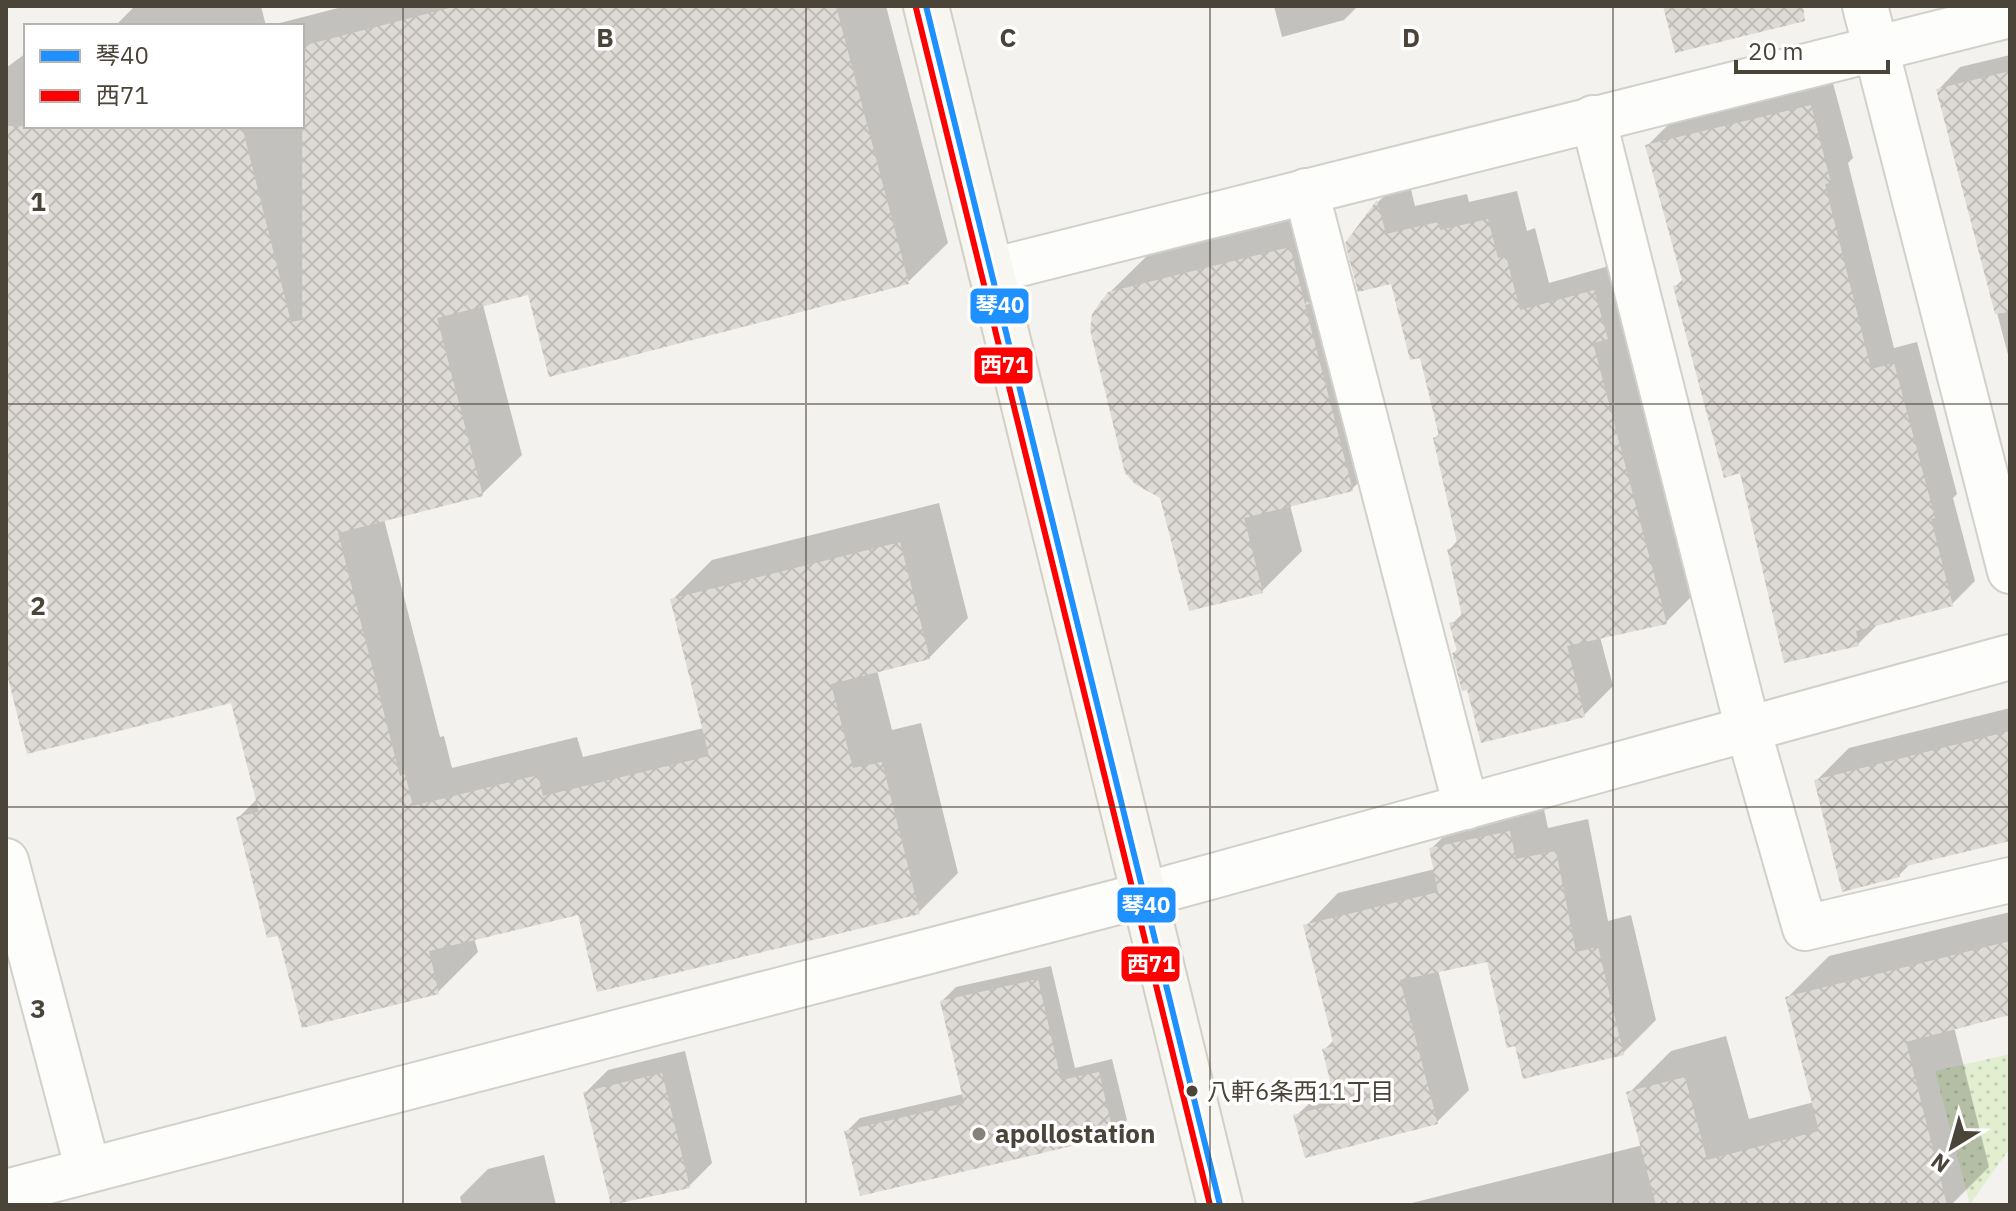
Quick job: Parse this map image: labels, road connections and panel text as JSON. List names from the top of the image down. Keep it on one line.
{"places":["八軒6条西11丁目","apollostation"],"lines":["transit line 琴40","transit line 西71"],"legend":["琴40","西71"],"scale_bar":"20 m","north":"bottom left","grid":{"columns":["B","C","D"],"rows":["1","2","3"]}}
